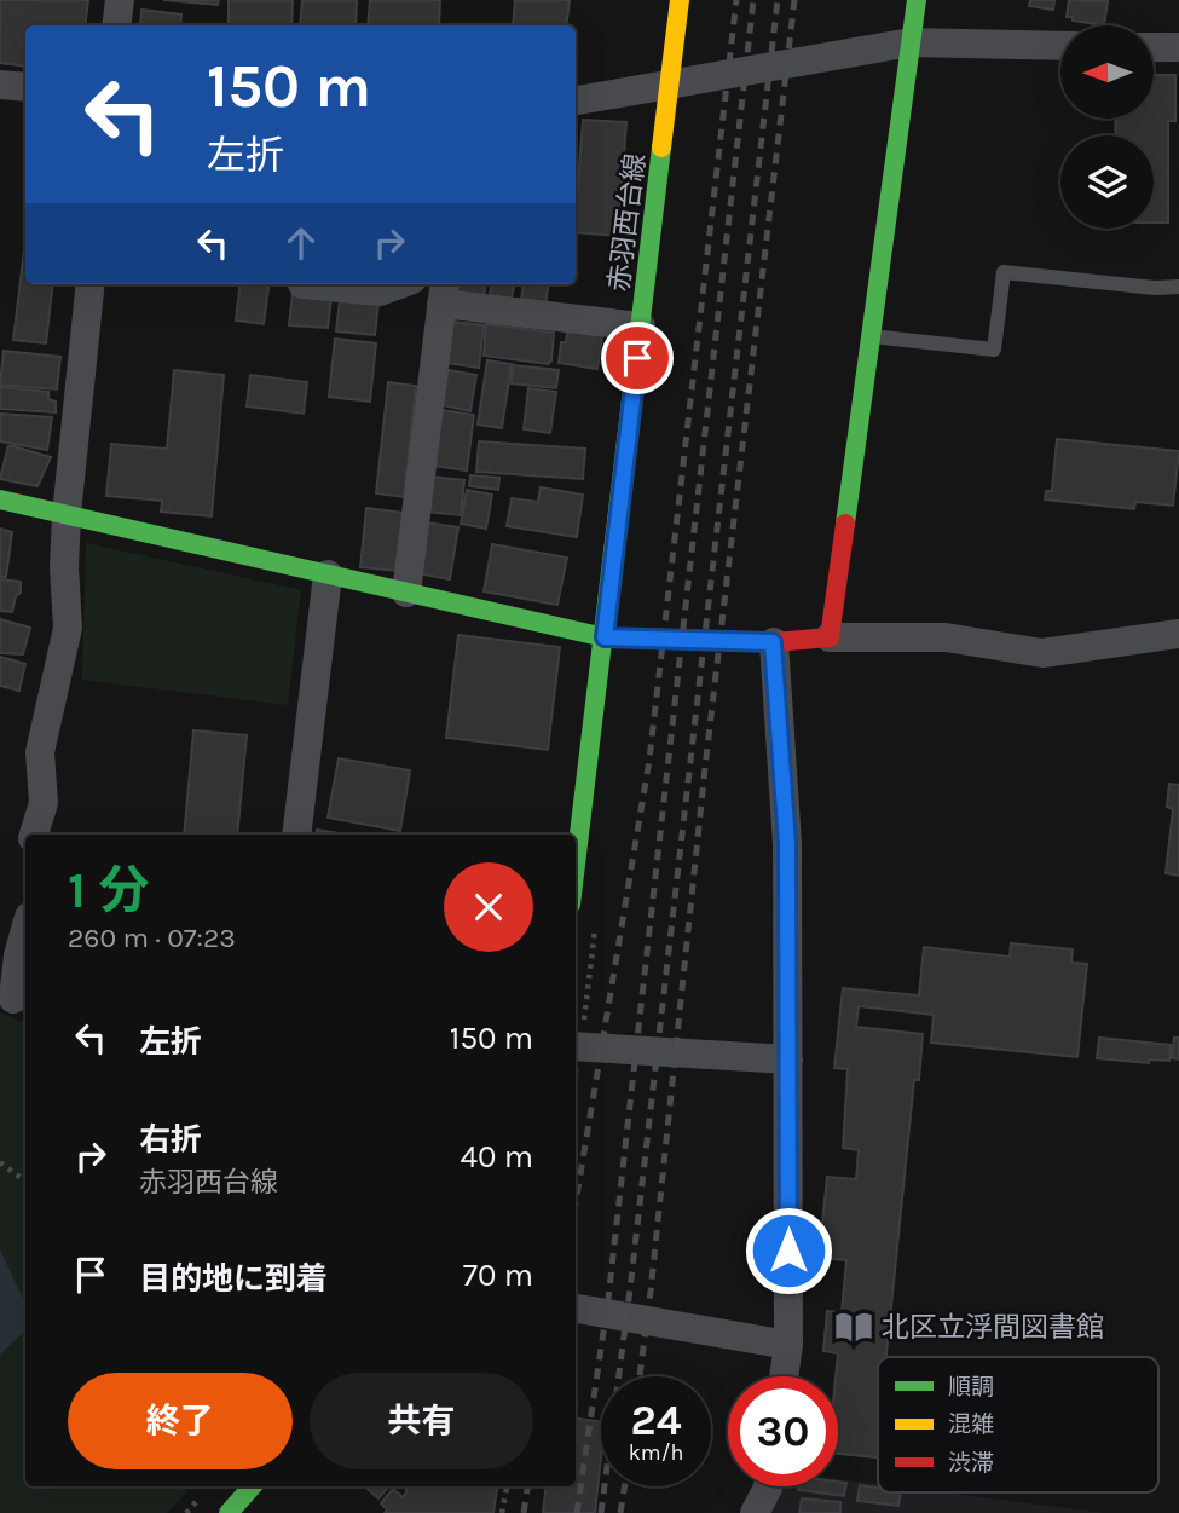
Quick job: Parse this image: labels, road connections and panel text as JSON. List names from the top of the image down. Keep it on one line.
{"streets":{"street":["赤羽西台線"]},"places":{"library":["北区立浮間図書館"]},"legend":["順調","混雑","渋滞"],"north":"left","page":{"turn":["150 m","左折"],"heading":["1 分","260 m · 07:23"],"list":[{"name":"左折","value":"150 m"},{"name":"右折","note":"赤羽西台線","value":"40 m"},{"name":"目的地に到着","value":"70 m"}],"buttons":["終了","共有"],"speed":"24 km/h","limit":"30"}}
